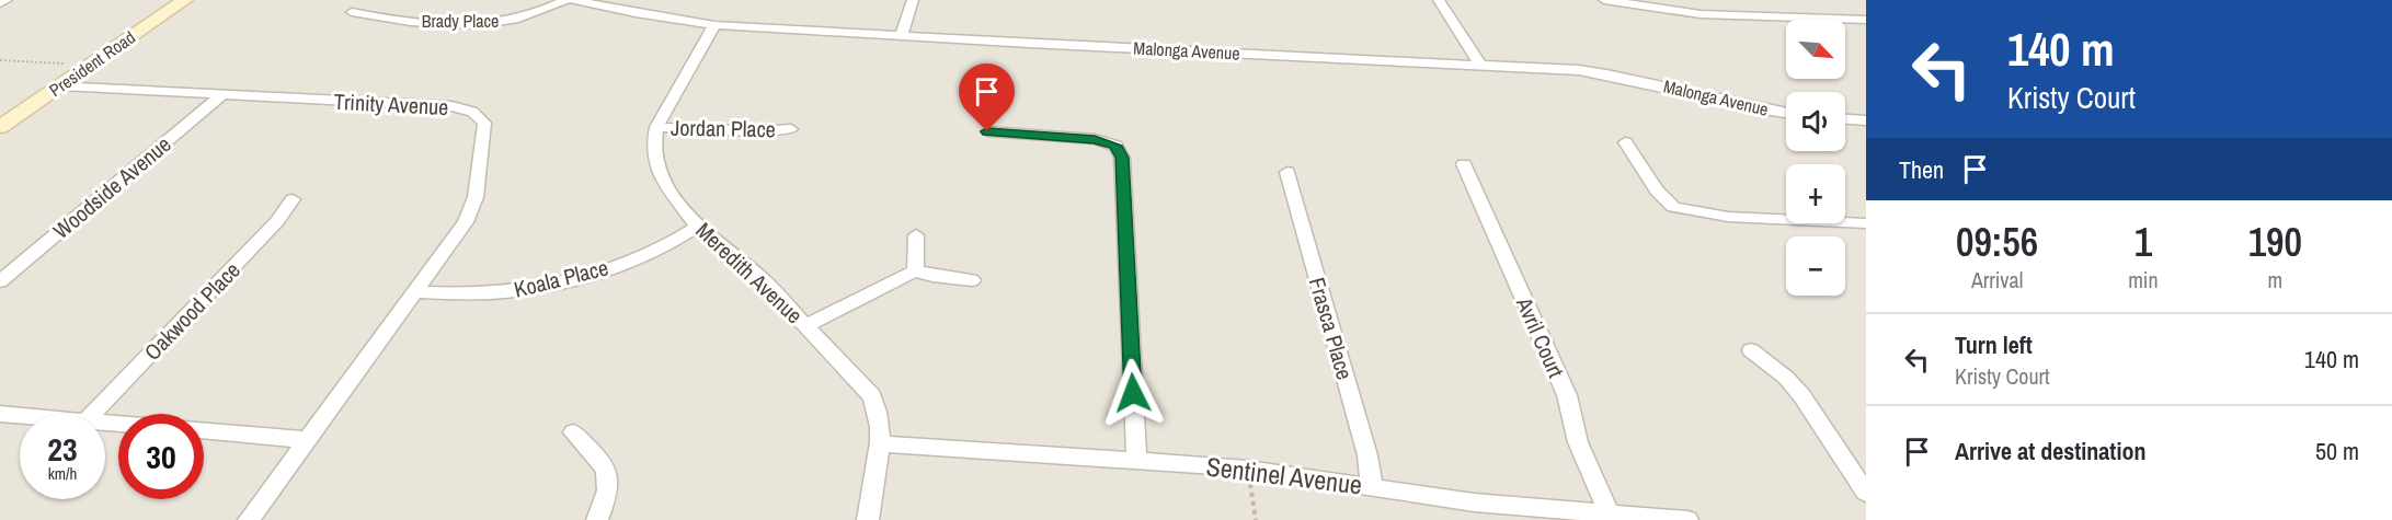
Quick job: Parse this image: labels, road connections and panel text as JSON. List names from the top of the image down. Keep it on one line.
{"streets":{"street":["Brady Place","Malonga Avenue","President Road","Trinity Avenue","Jordan Place","Woodside Avenue","Meredith Avenue","Koala Place","Oakwood Place","Frasca Place","Avril Court","Sentinel Avenue"]},"crossings":[["Malonga Avenue","Meredith Avenue"],["President Road","Trinity Avenue"],["Trinity Avenue","Woodside Avenue"],["Trinity Avenue","Koala Place"],["Jordan Place","Meredith Avenue"],["Meredith Avenue","Koala Place"],["Meredith Avenue","Sentinel Avenue"],["Frasca Place","Sentinel Avenue"],["Avril Court","Sentinel Avenue"]],"north":"bottom right","page":{"turn":["140 m","Kristy Court"],"map_buttons":["+","−"],"then":"Then","eta":["09:56","Arrival","1","min","190","m"],"list":[{"name":"Turn left","note":"Kristy Court","value":"140 m"},{"name":"Arrive at destination","value":"50 m"}],"speed":"23 km/h","limit":"30"}}
